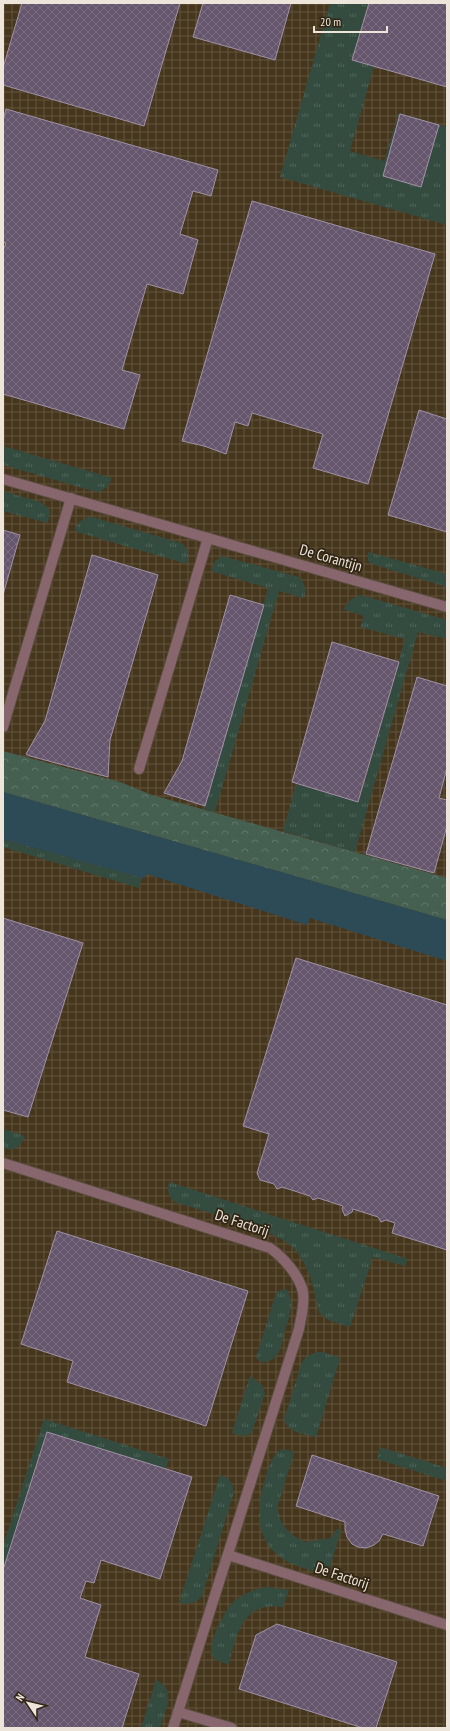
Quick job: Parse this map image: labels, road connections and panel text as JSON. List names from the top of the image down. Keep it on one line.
{"streets":{"street":["De Corantijn","De Factorij"]},"scale_bar":"20 m","north":"top left"}
